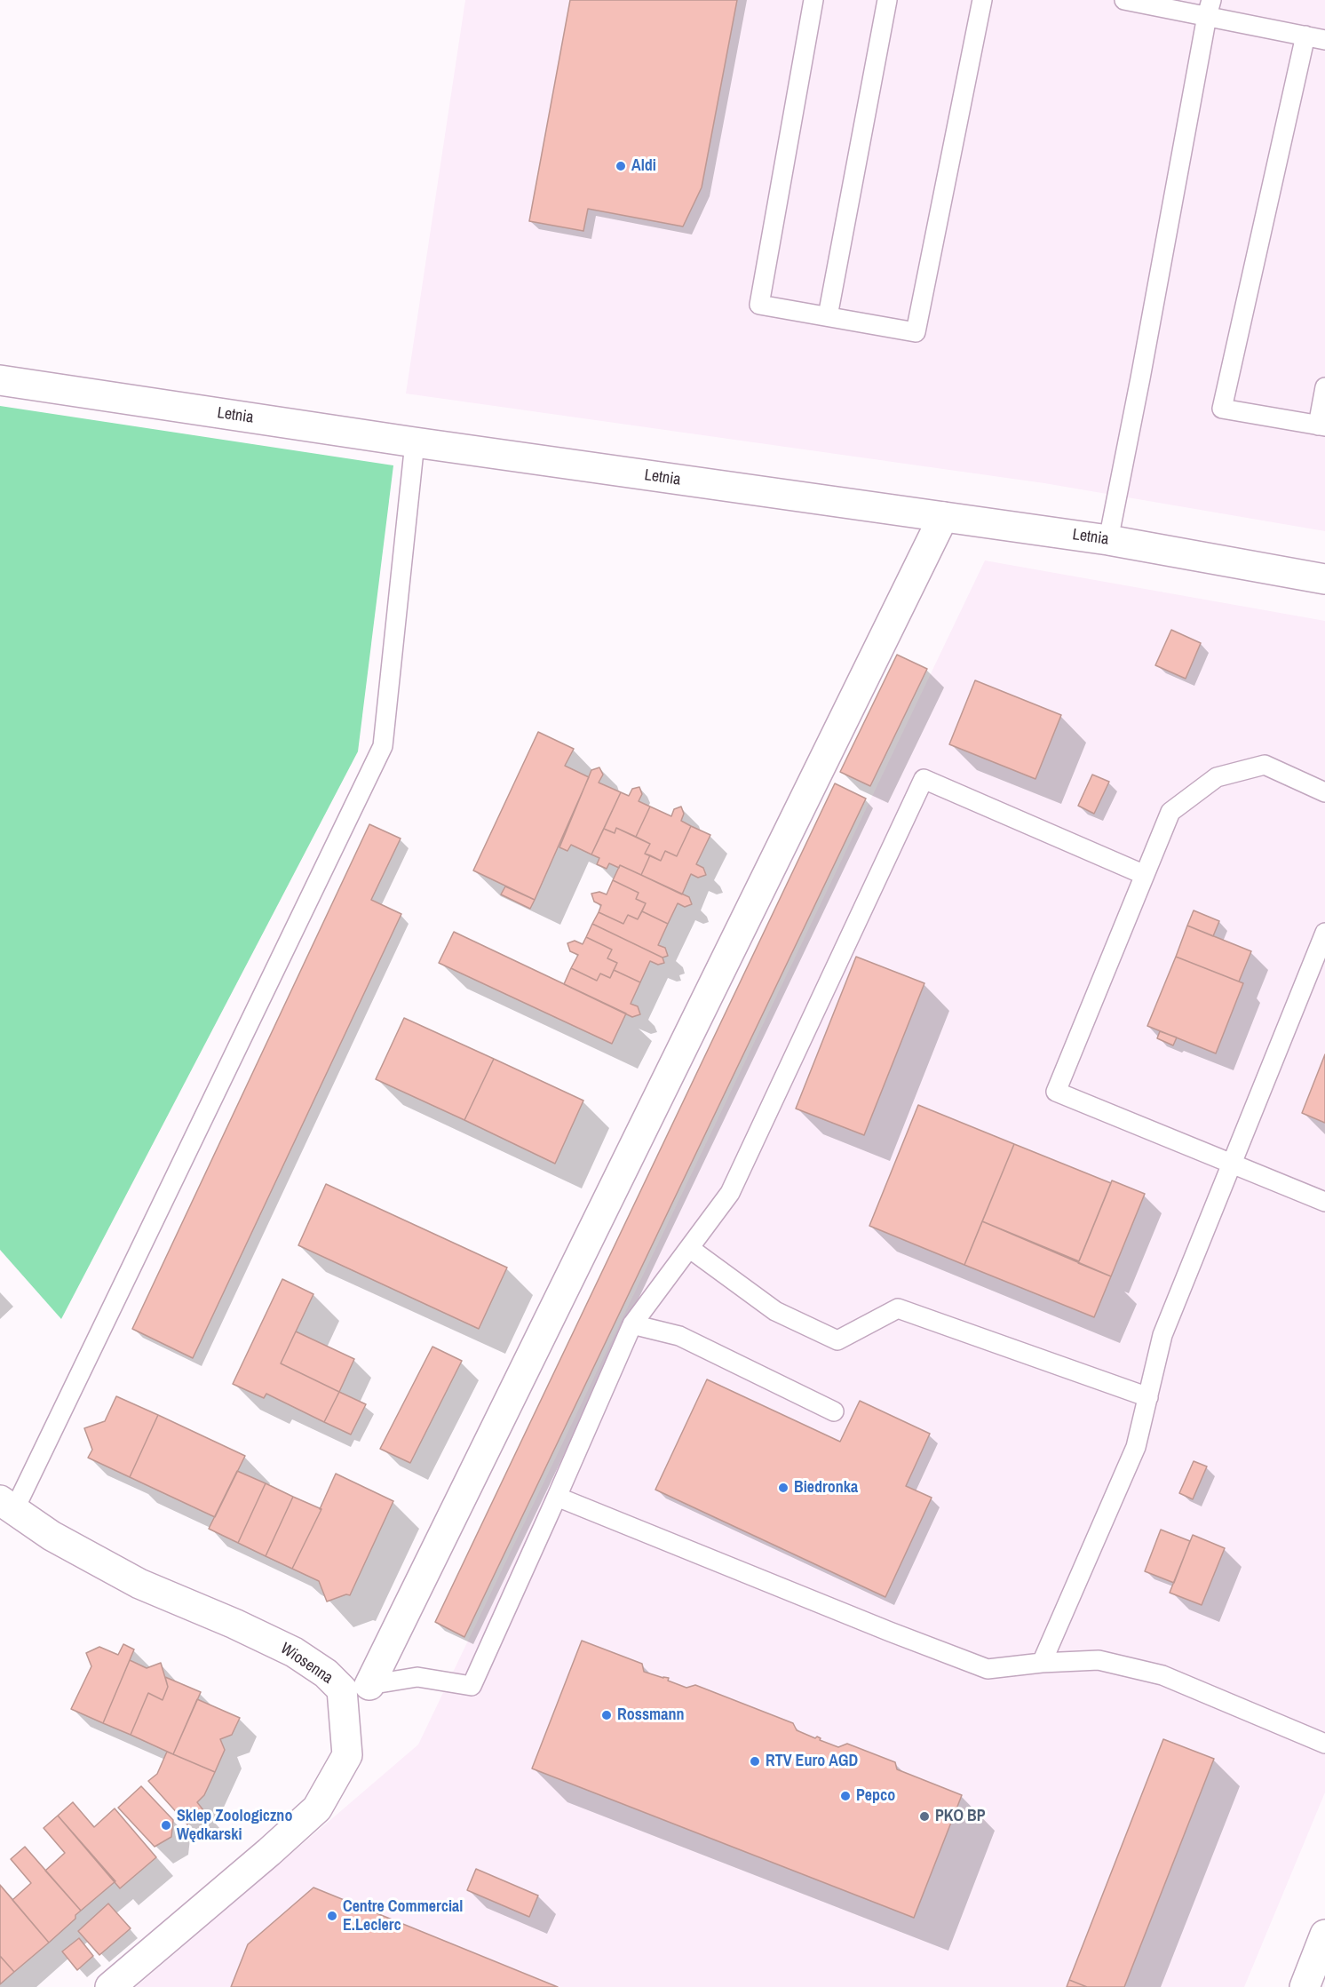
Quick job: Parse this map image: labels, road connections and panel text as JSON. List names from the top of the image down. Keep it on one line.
{"streets":{"street":["Letnia","Wiosenna"]},"places":["Aldi","Biedronka","Rossmann","RTV Euro AGD","Pepco","PKO BP","Sklep Zoologiczno Wędkarski","Centre Commercial E.Leclerc"]}
